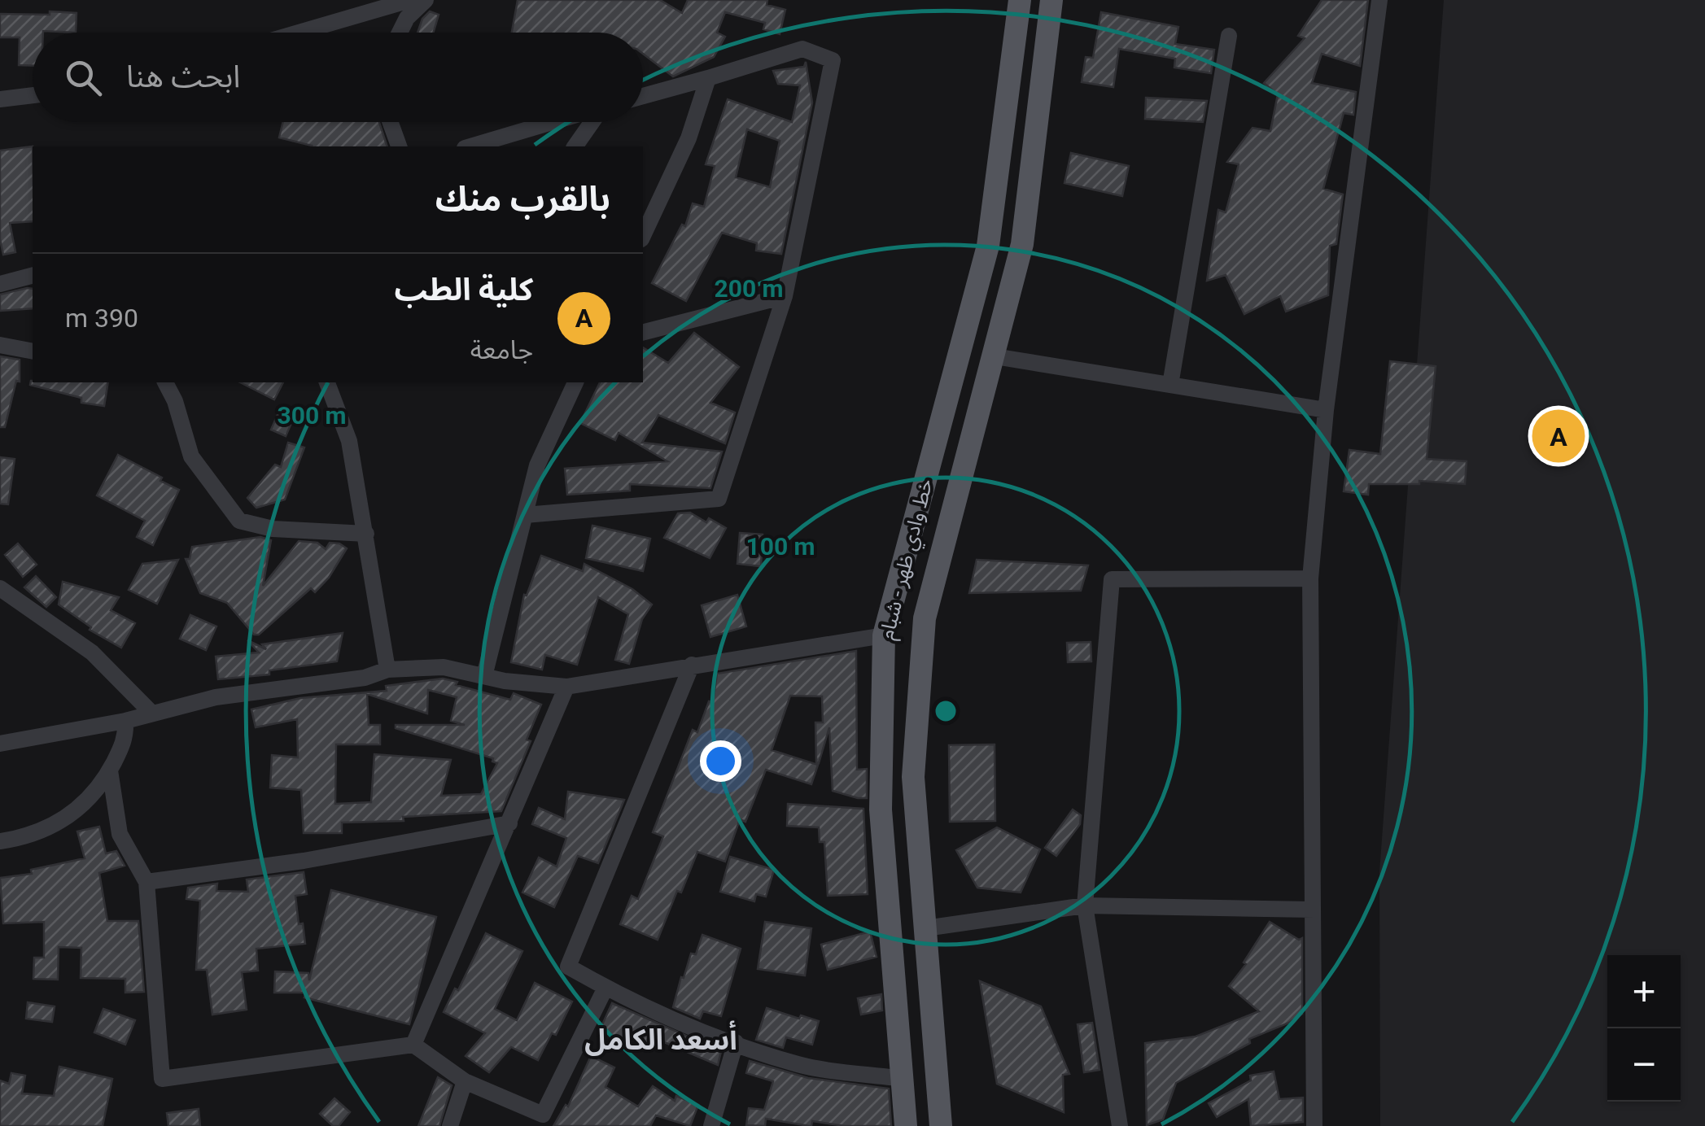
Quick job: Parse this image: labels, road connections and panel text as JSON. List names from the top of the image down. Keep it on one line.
{"streets":{"main road":["خط وادي ظهر - شبام"]},"districts":["أسعد الكامل"],"page":{"search":"ابحث هنا","heading":"بالقرب منك","list":[{"mark":"A","name":"كلية الطب","note":"جامعة","value":"390 m"}],"pins":"A","map_buttons":["+","−"]},"rings":["200 m","300 m","100 m"]}
